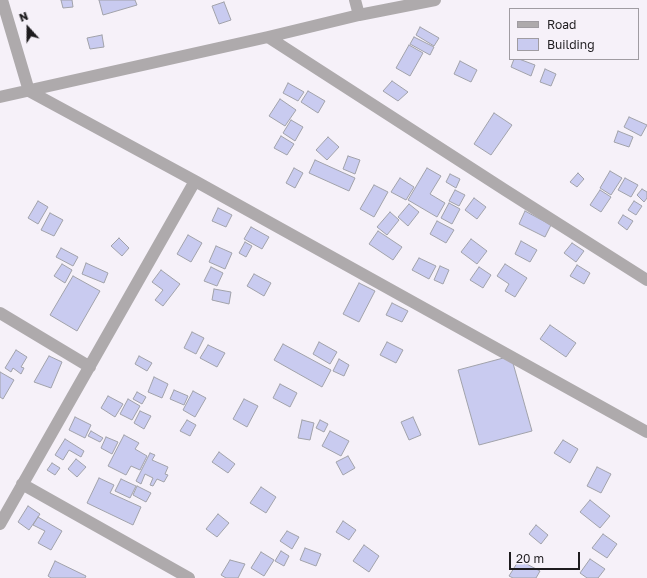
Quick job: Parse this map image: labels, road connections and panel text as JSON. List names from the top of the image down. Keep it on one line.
{"legend":["Road","Building"],"scale_bar":"20 m","north":"top"}
